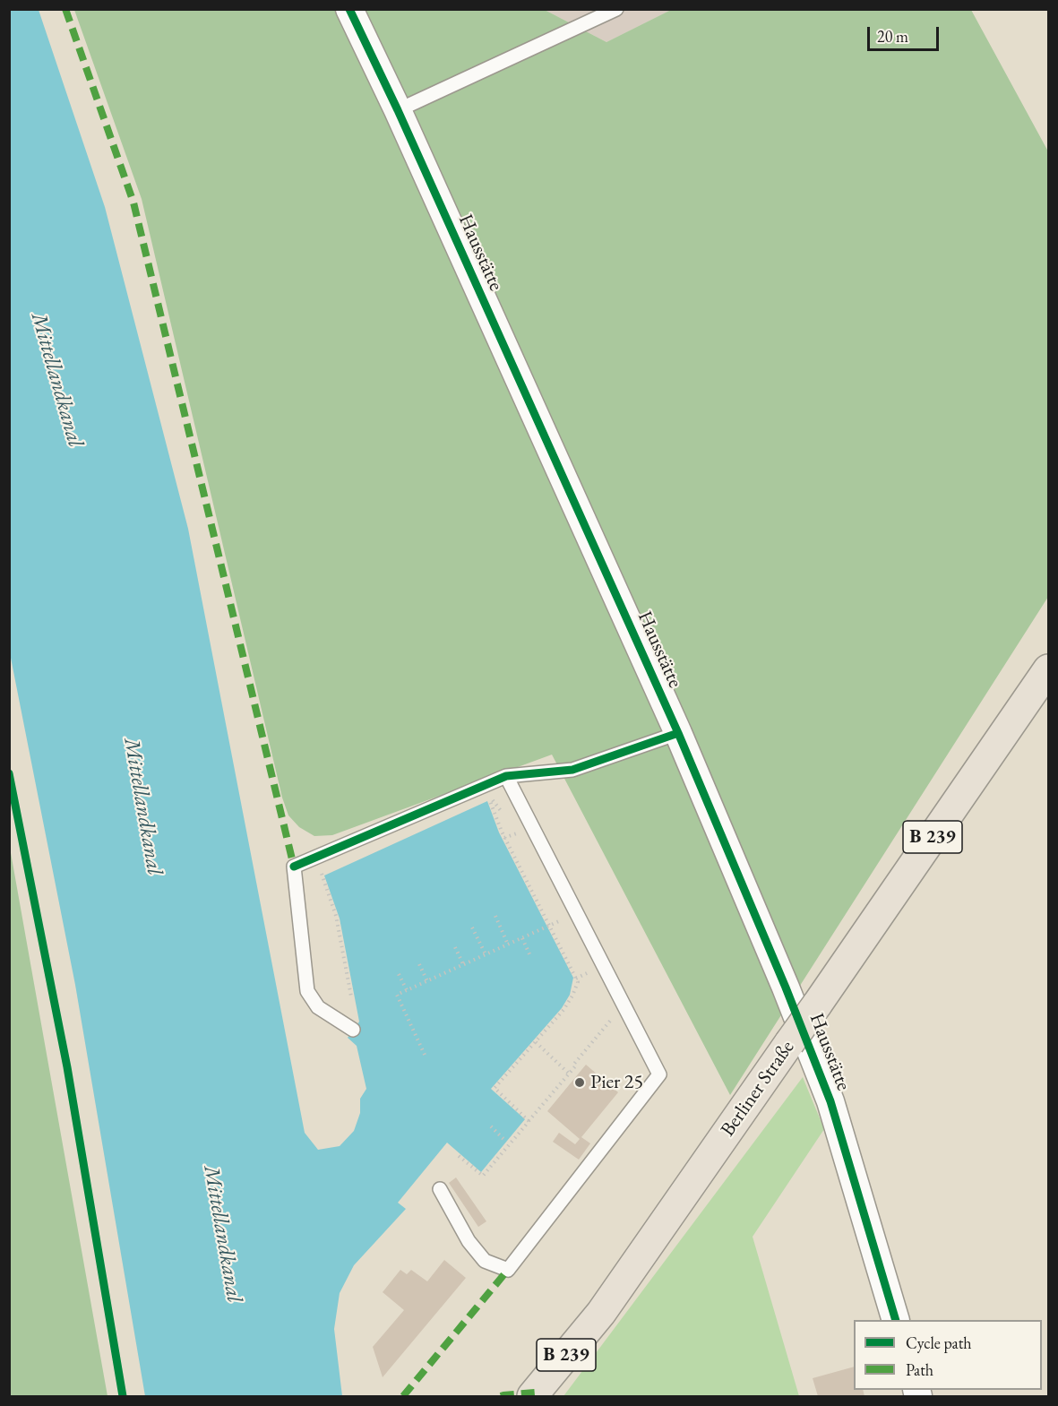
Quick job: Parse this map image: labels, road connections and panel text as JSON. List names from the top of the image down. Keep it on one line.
{"streets":{"main road":["B 239","Berliner Straße"],"street":["Hausstätte"]},"water":["Mittellandkanal"],"places":["Pier 25"],"legend":["Cycle path","Path"],"scale_bar":"20 m"}
